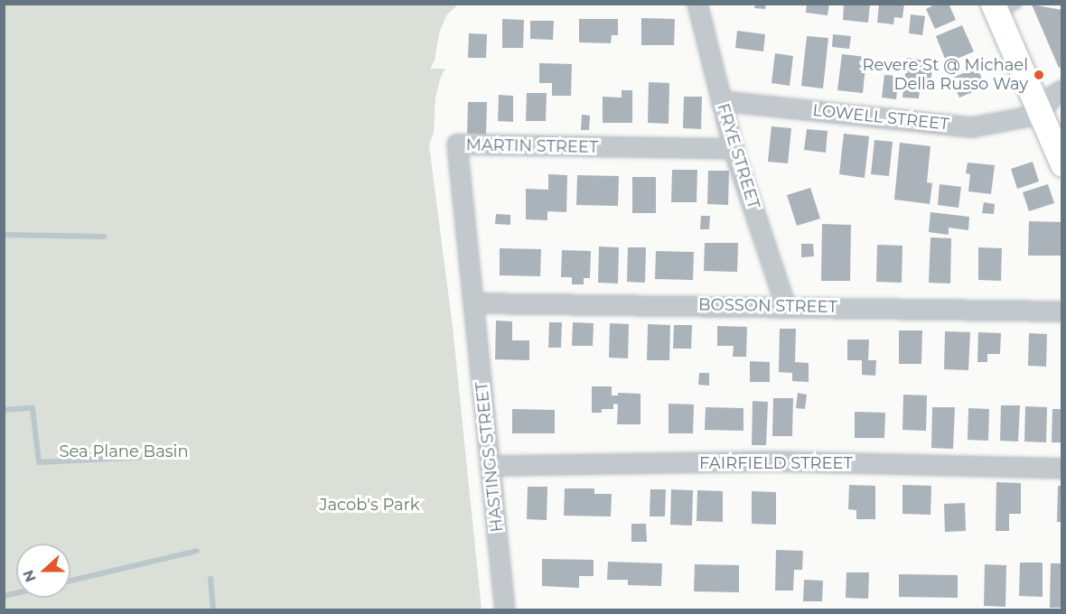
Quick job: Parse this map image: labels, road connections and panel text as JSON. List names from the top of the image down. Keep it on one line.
{"streets":{"street":["LOWELL STREET","MARTIN STREET","FRYE STREET","BOSSON STREET","HASTINGS STREET","FAIRFIELD STREET"]},"crossings":[["LOWELL STREET","FRYE STREET"],["MARTIN STREET","FRYE STREET"],["MARTIN STREET","BOSSON STREET"],["MARTIN STREET","HASTINGS STREET"],["FRYE STREET","BOSSON STREET"],["BOSSON STREET","HASTINGS STREET"],["HASTINGS STREET","FAIRFIELD STREET"]],"parks":["Sea Plane Basin","Jacob's Park"],"places":["Revere St @ Michael Della Russo Way"],"north":"left"}
